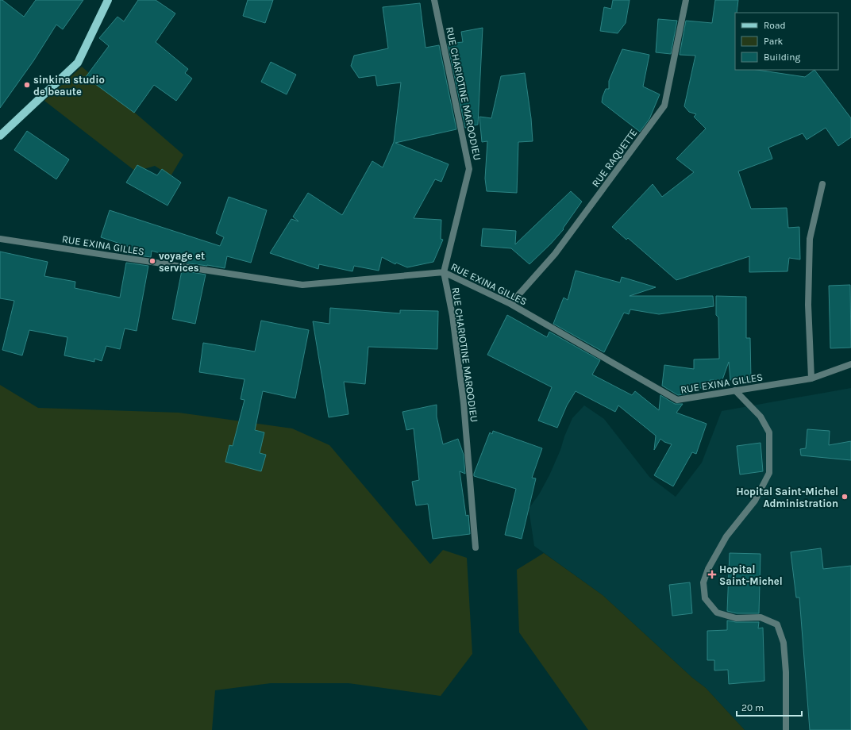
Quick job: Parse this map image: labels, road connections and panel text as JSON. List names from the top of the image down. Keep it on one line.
{"streets":{"street":["RUE CHARIOTINE MAROODIEU","RUE RAQUETTE","RUE EXINA GILLES"]},"crossings":[["RUE CHARIOTINE MAROODIEU","RUE EXINA GILLES"],["RUE RAQUETTE","RUE EXINA GILLES"]],"places":{"other":["sinkina studio de beaute","voyage et services","Hopital Saint-Michel Administration"],"health":["Hopital Saint-Michel"]},"legend":["Road","Park","Building"],"scale_bar":"20 m"}
